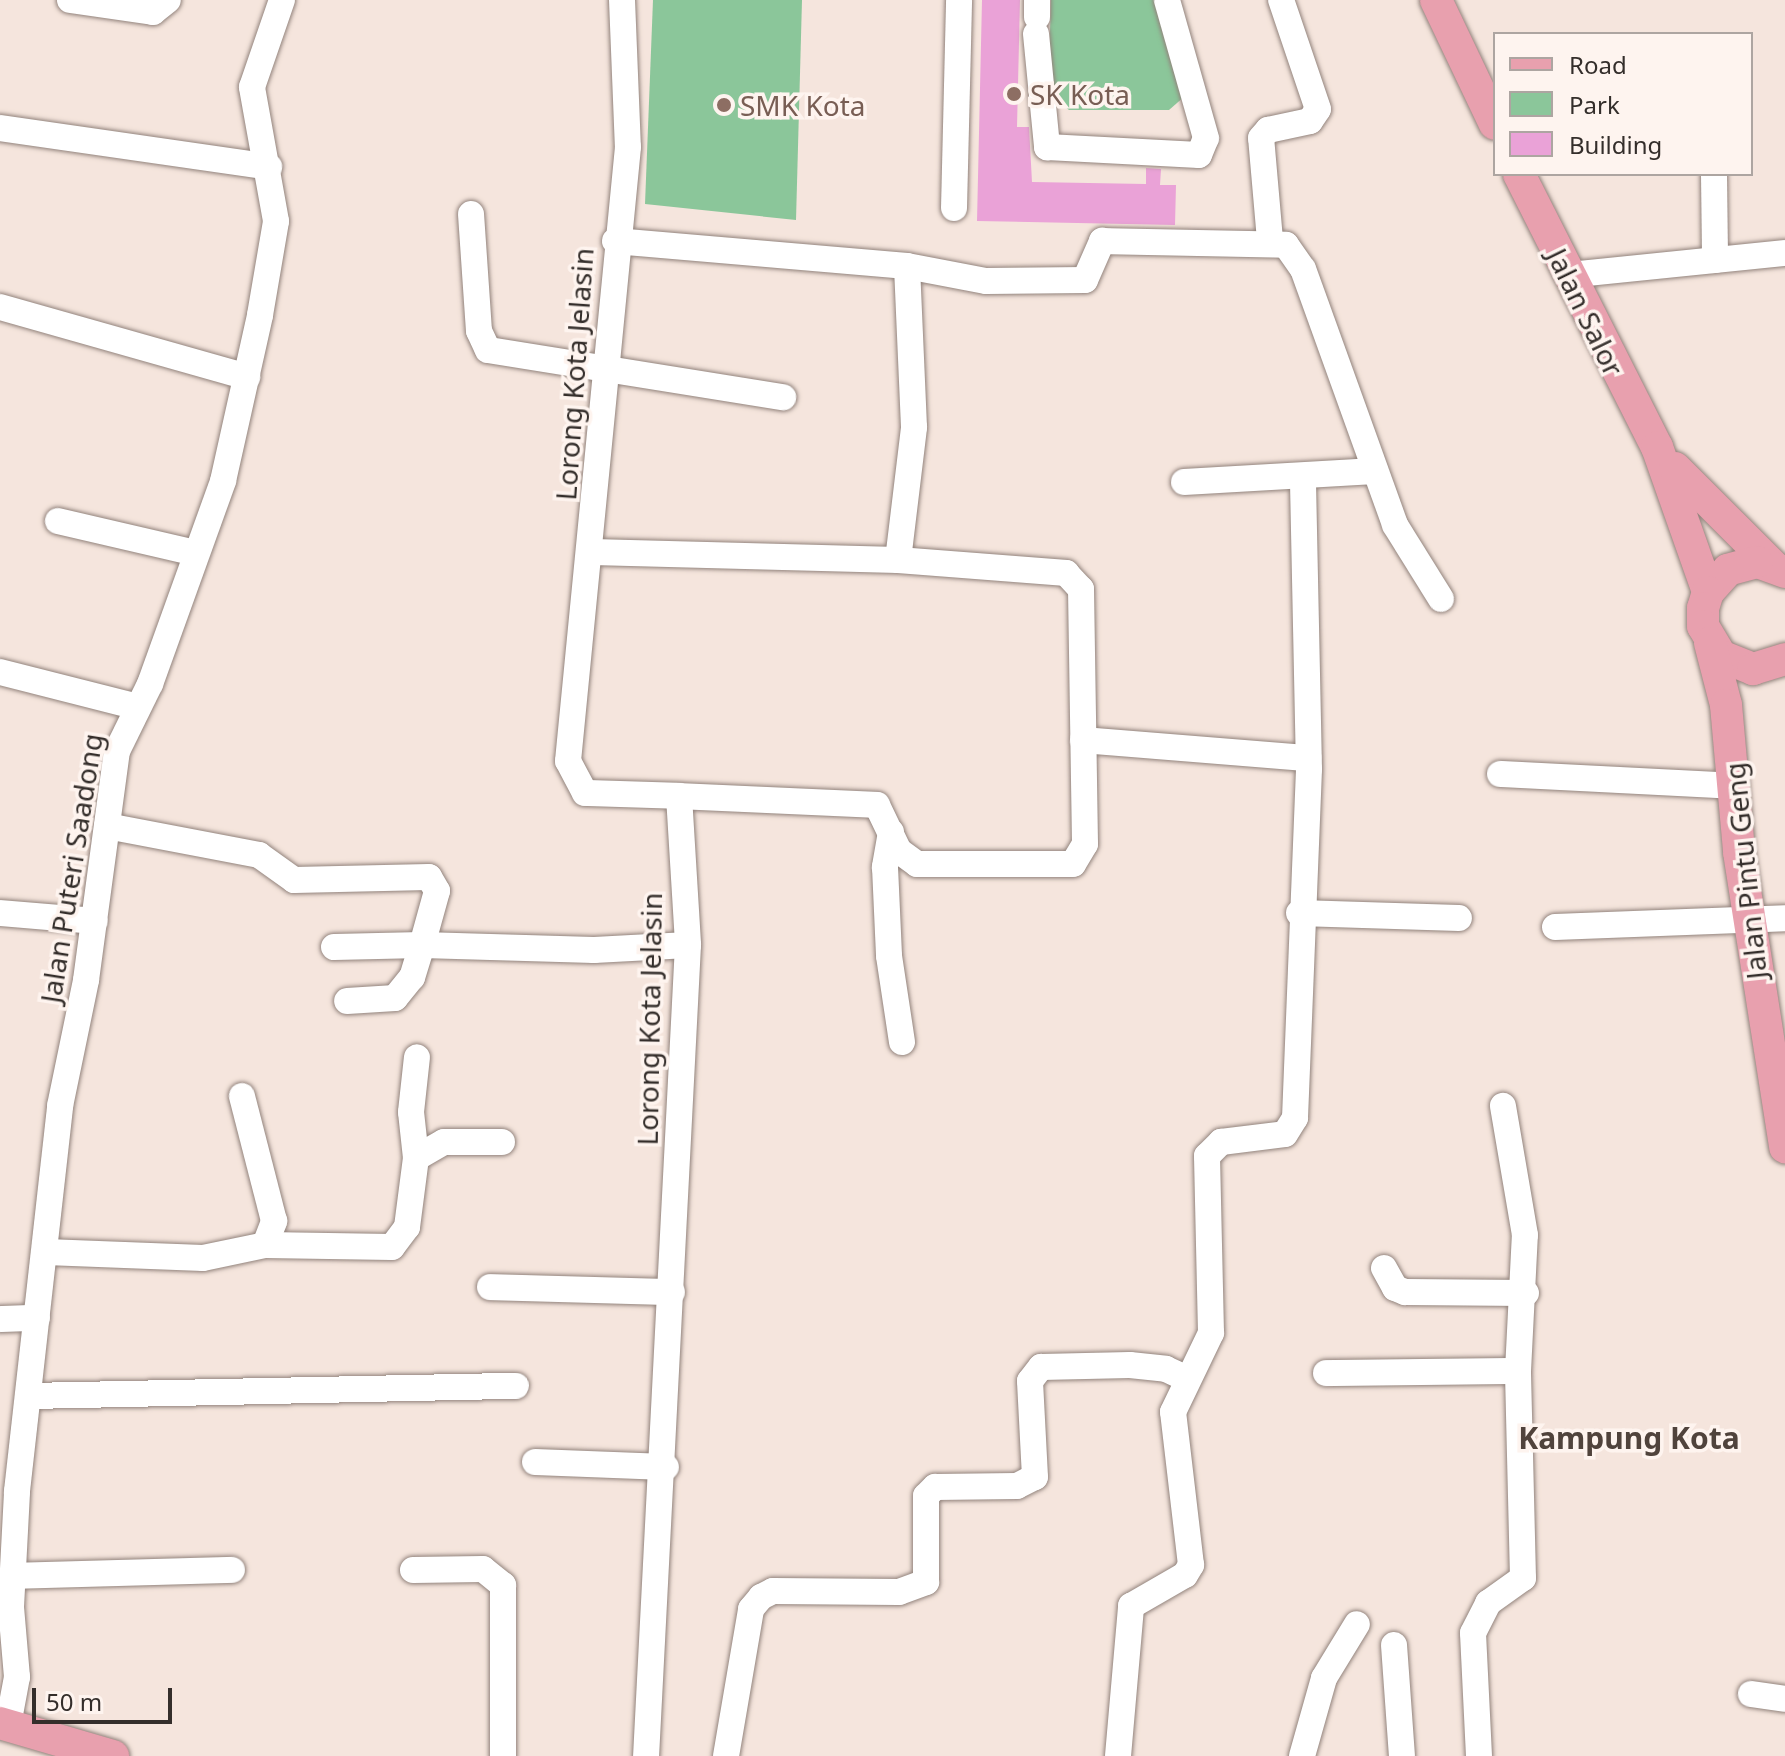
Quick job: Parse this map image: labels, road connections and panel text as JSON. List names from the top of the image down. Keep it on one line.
{"streets":{"main road":["Jalan Salor","Jalan Pintu Geng"],"street":["Lorong Kota Jelasin","Jalan Puteri Saadong"]},"crossings":[["Jalan Salor","Jalan Pintu Geng"]],"districts":["Kampung Kota"],"places":["SK Kota","SMK Kota"],"legend":["Road","Park","Building"],"scale_bar":"50 m"}
